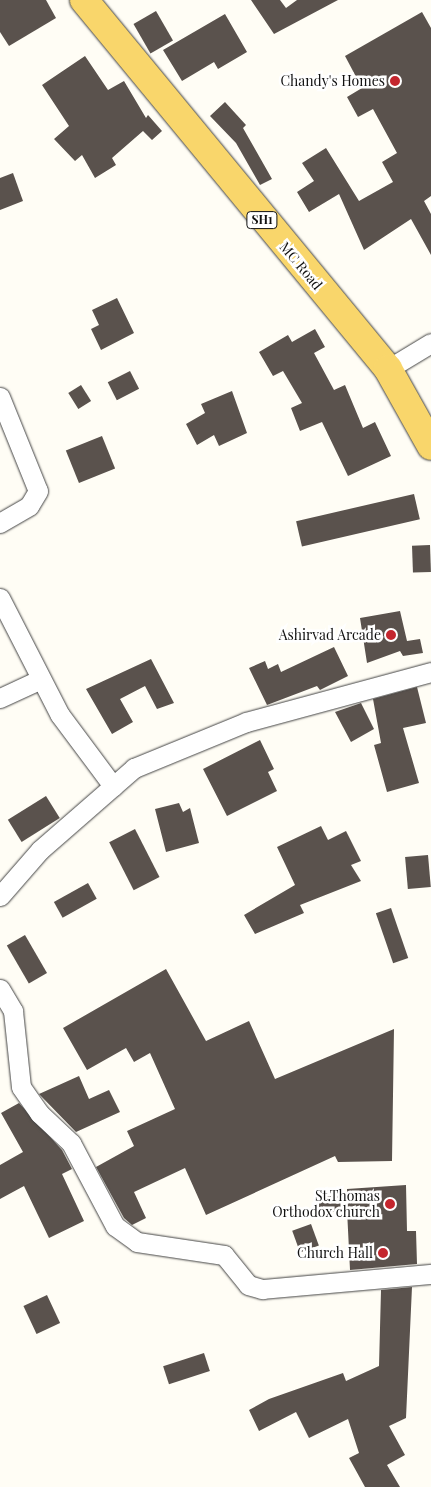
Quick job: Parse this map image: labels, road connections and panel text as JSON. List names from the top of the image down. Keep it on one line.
{"streets":{"main road":["SH1","MC Road"]},"places":["Chandy's Homes","Ashirvad Arcade","St.Thomas Orthodox church","Church Hall"]}
